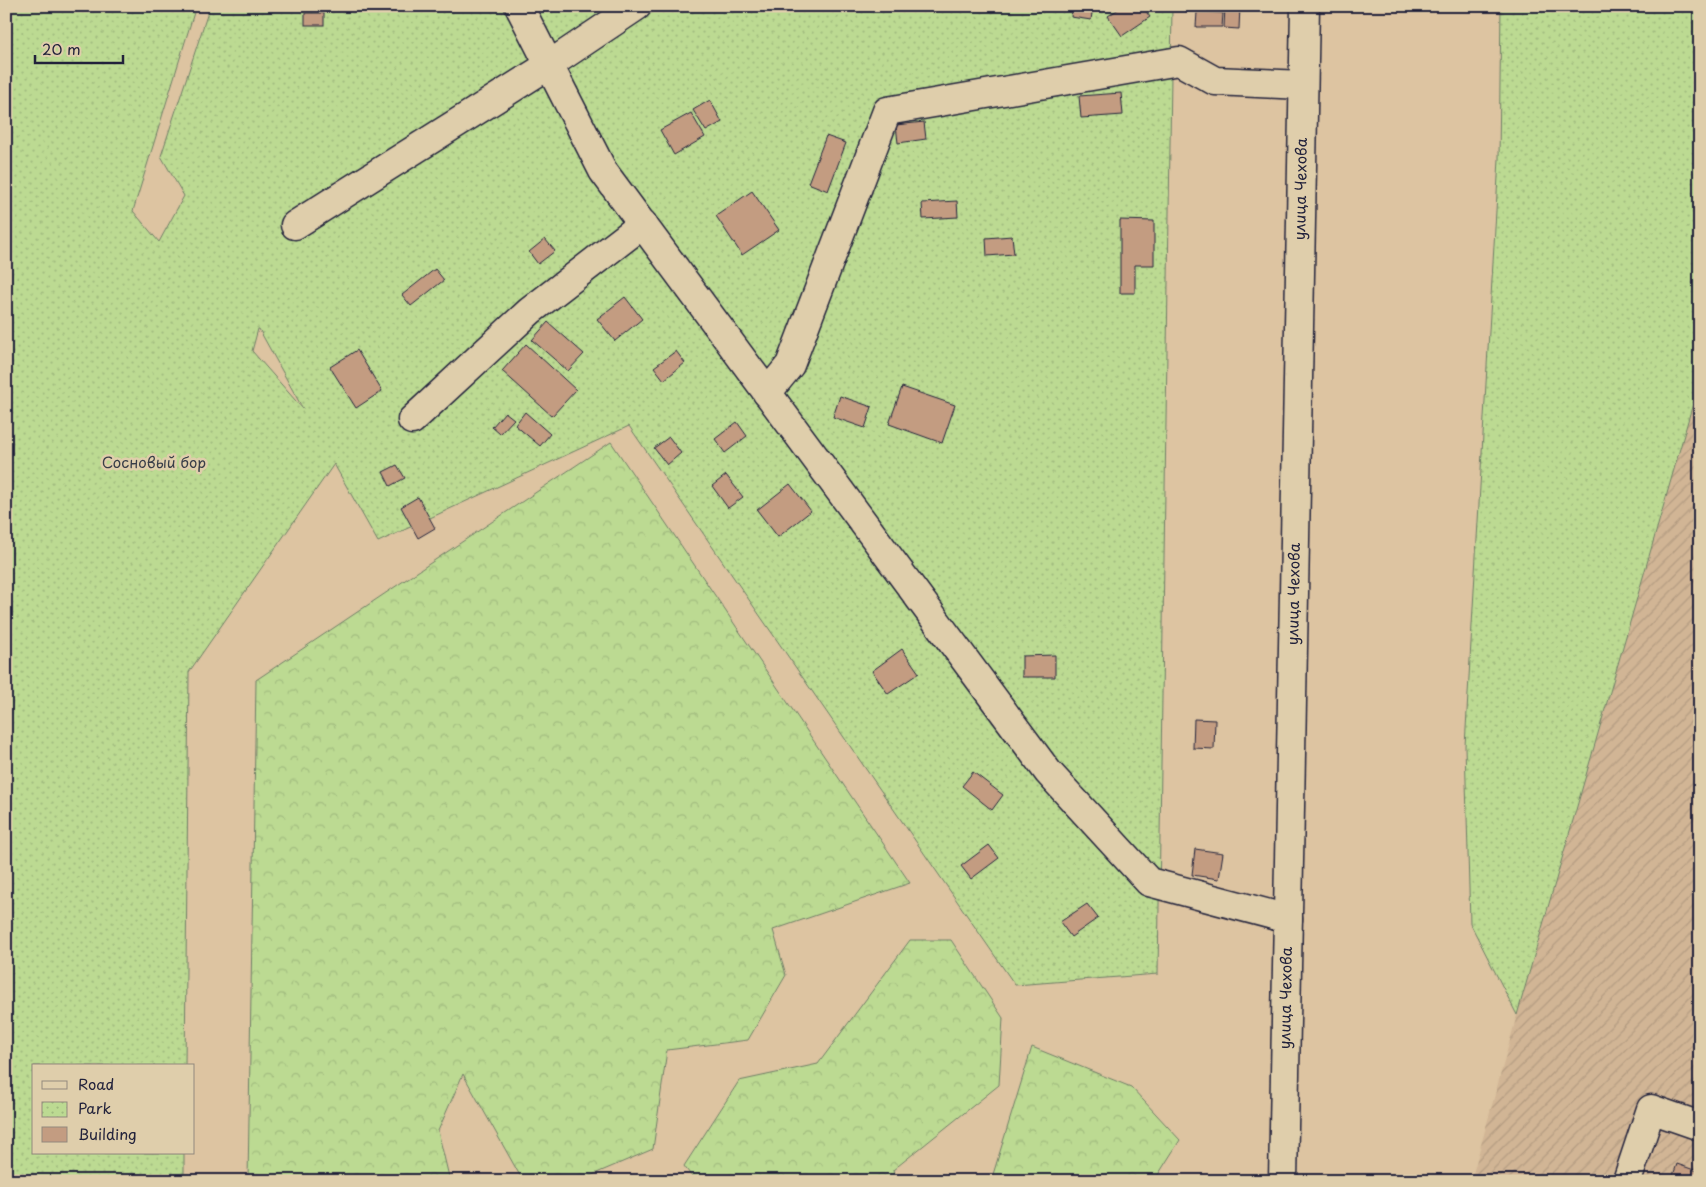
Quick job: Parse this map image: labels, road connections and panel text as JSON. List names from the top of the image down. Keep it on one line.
{"streets":{"street":["улица Чехова"]},"parks":["Сосновый бор"],"legend":["Road","Park","Building"],"scale_bar":"20 m"}
